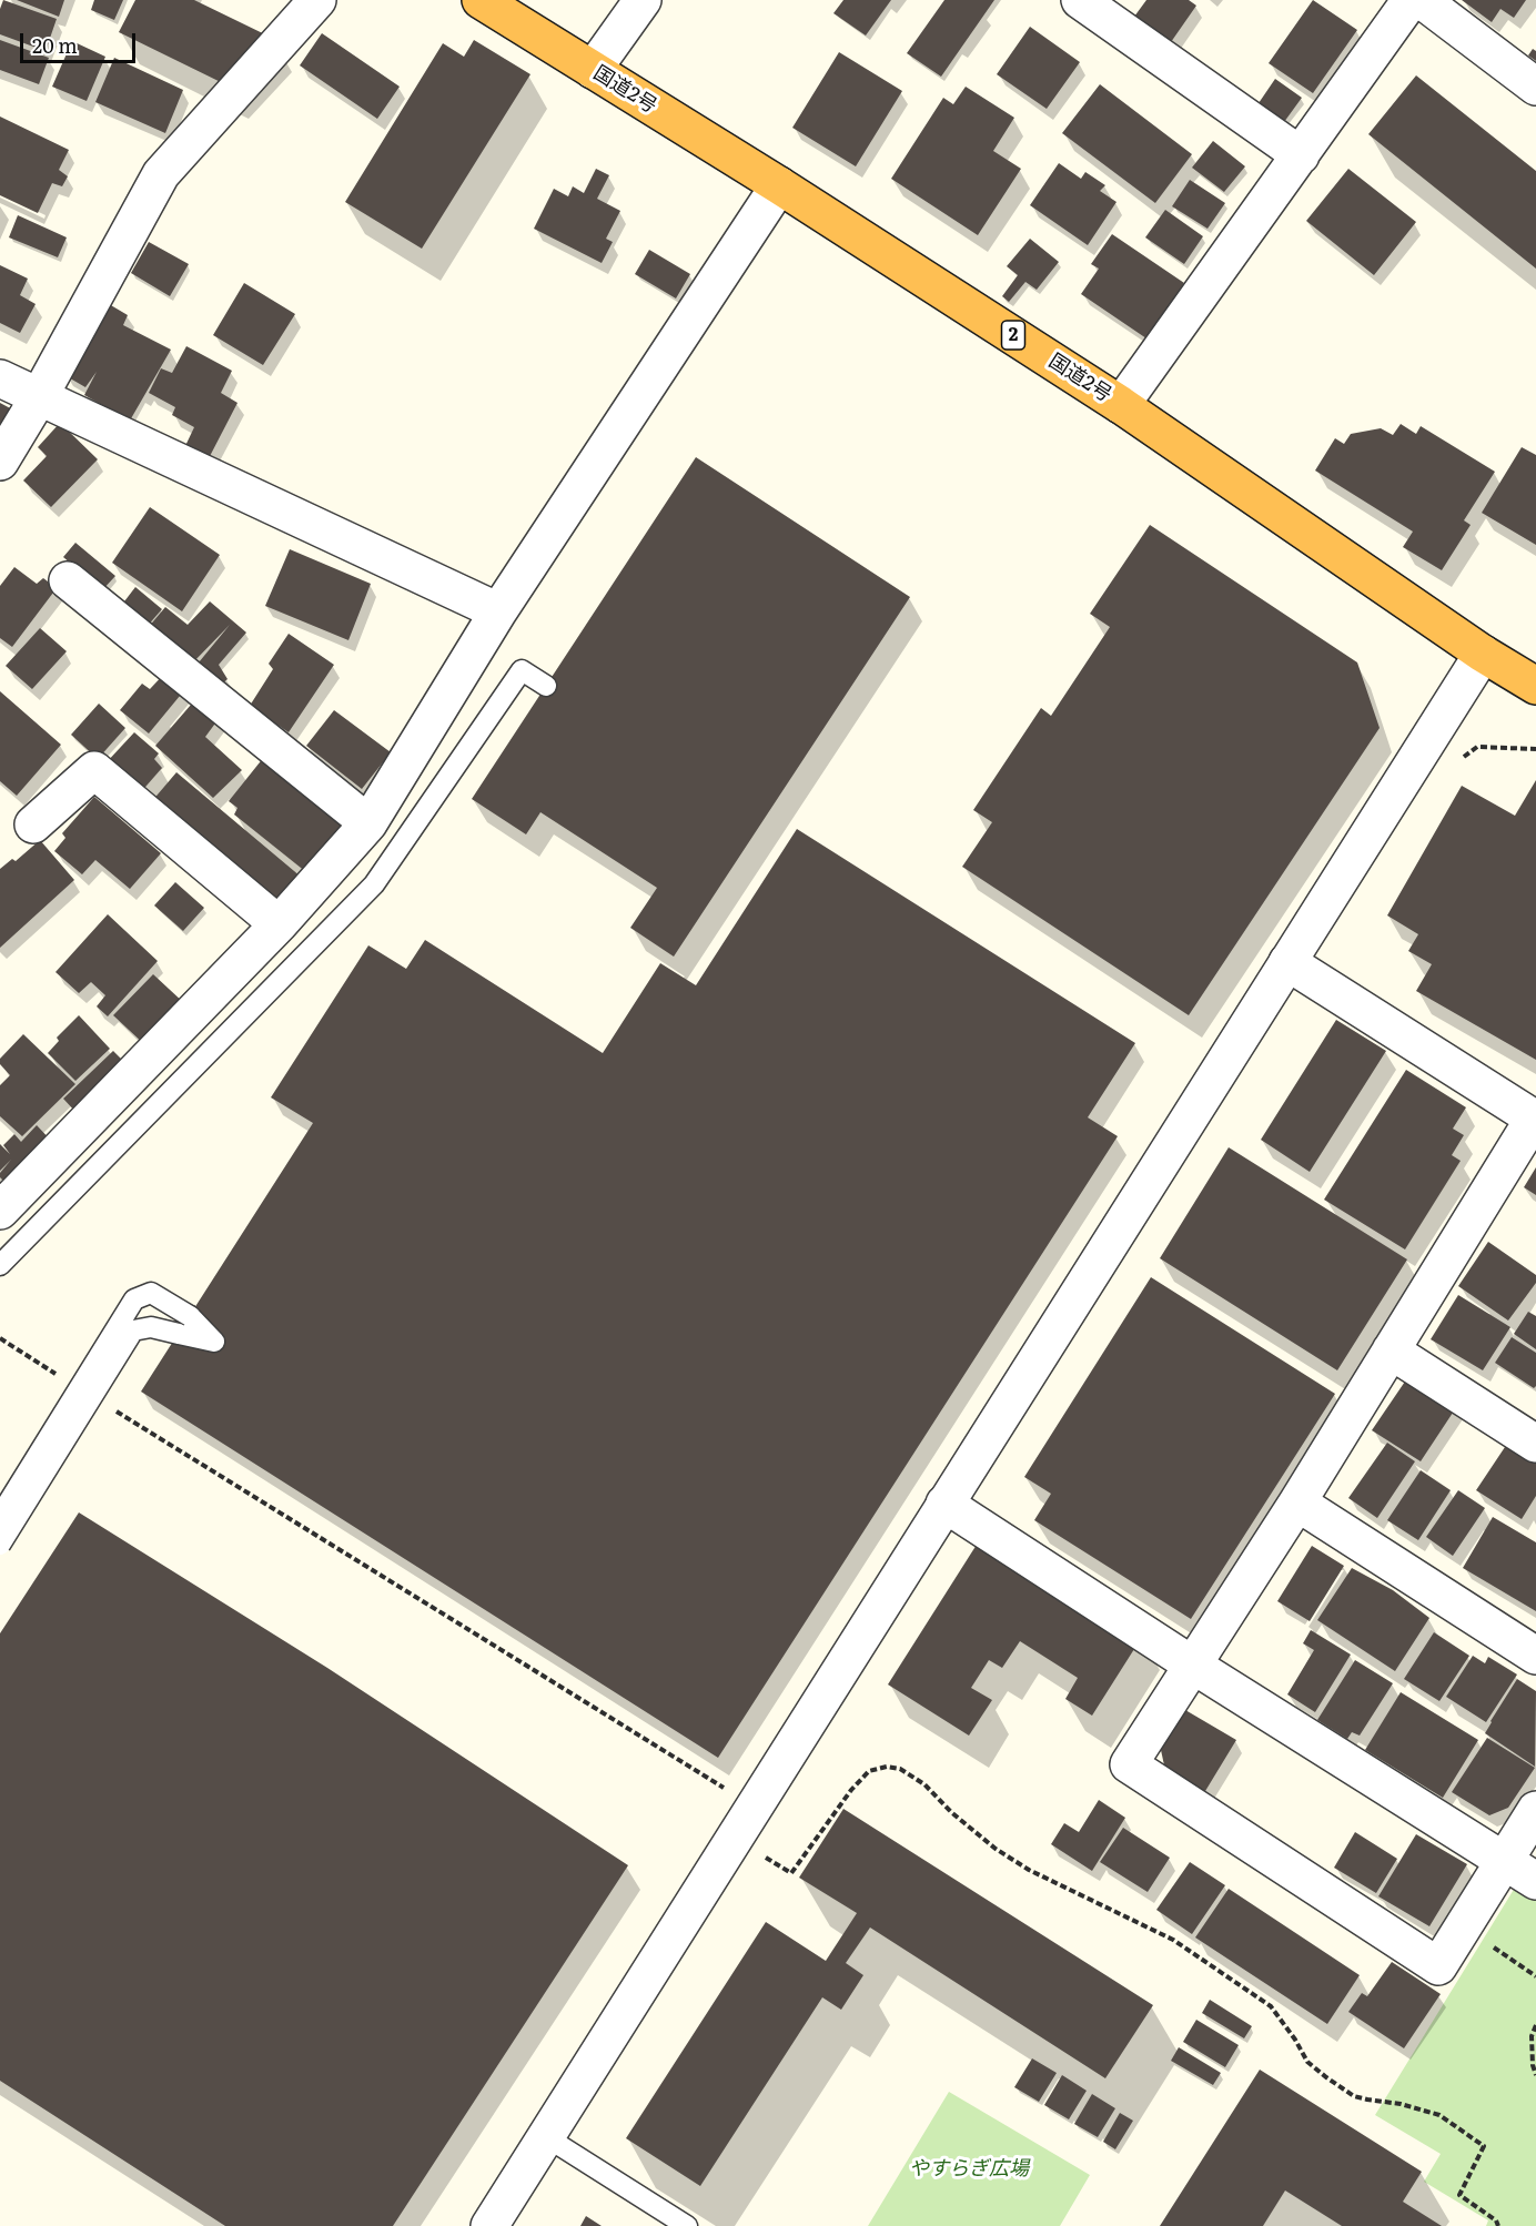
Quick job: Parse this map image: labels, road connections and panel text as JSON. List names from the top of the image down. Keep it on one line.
{"streets":{"highway":["国道2号","2"]},"parks":["やすらぎ広場"],"scale_bar":"20 m"}
